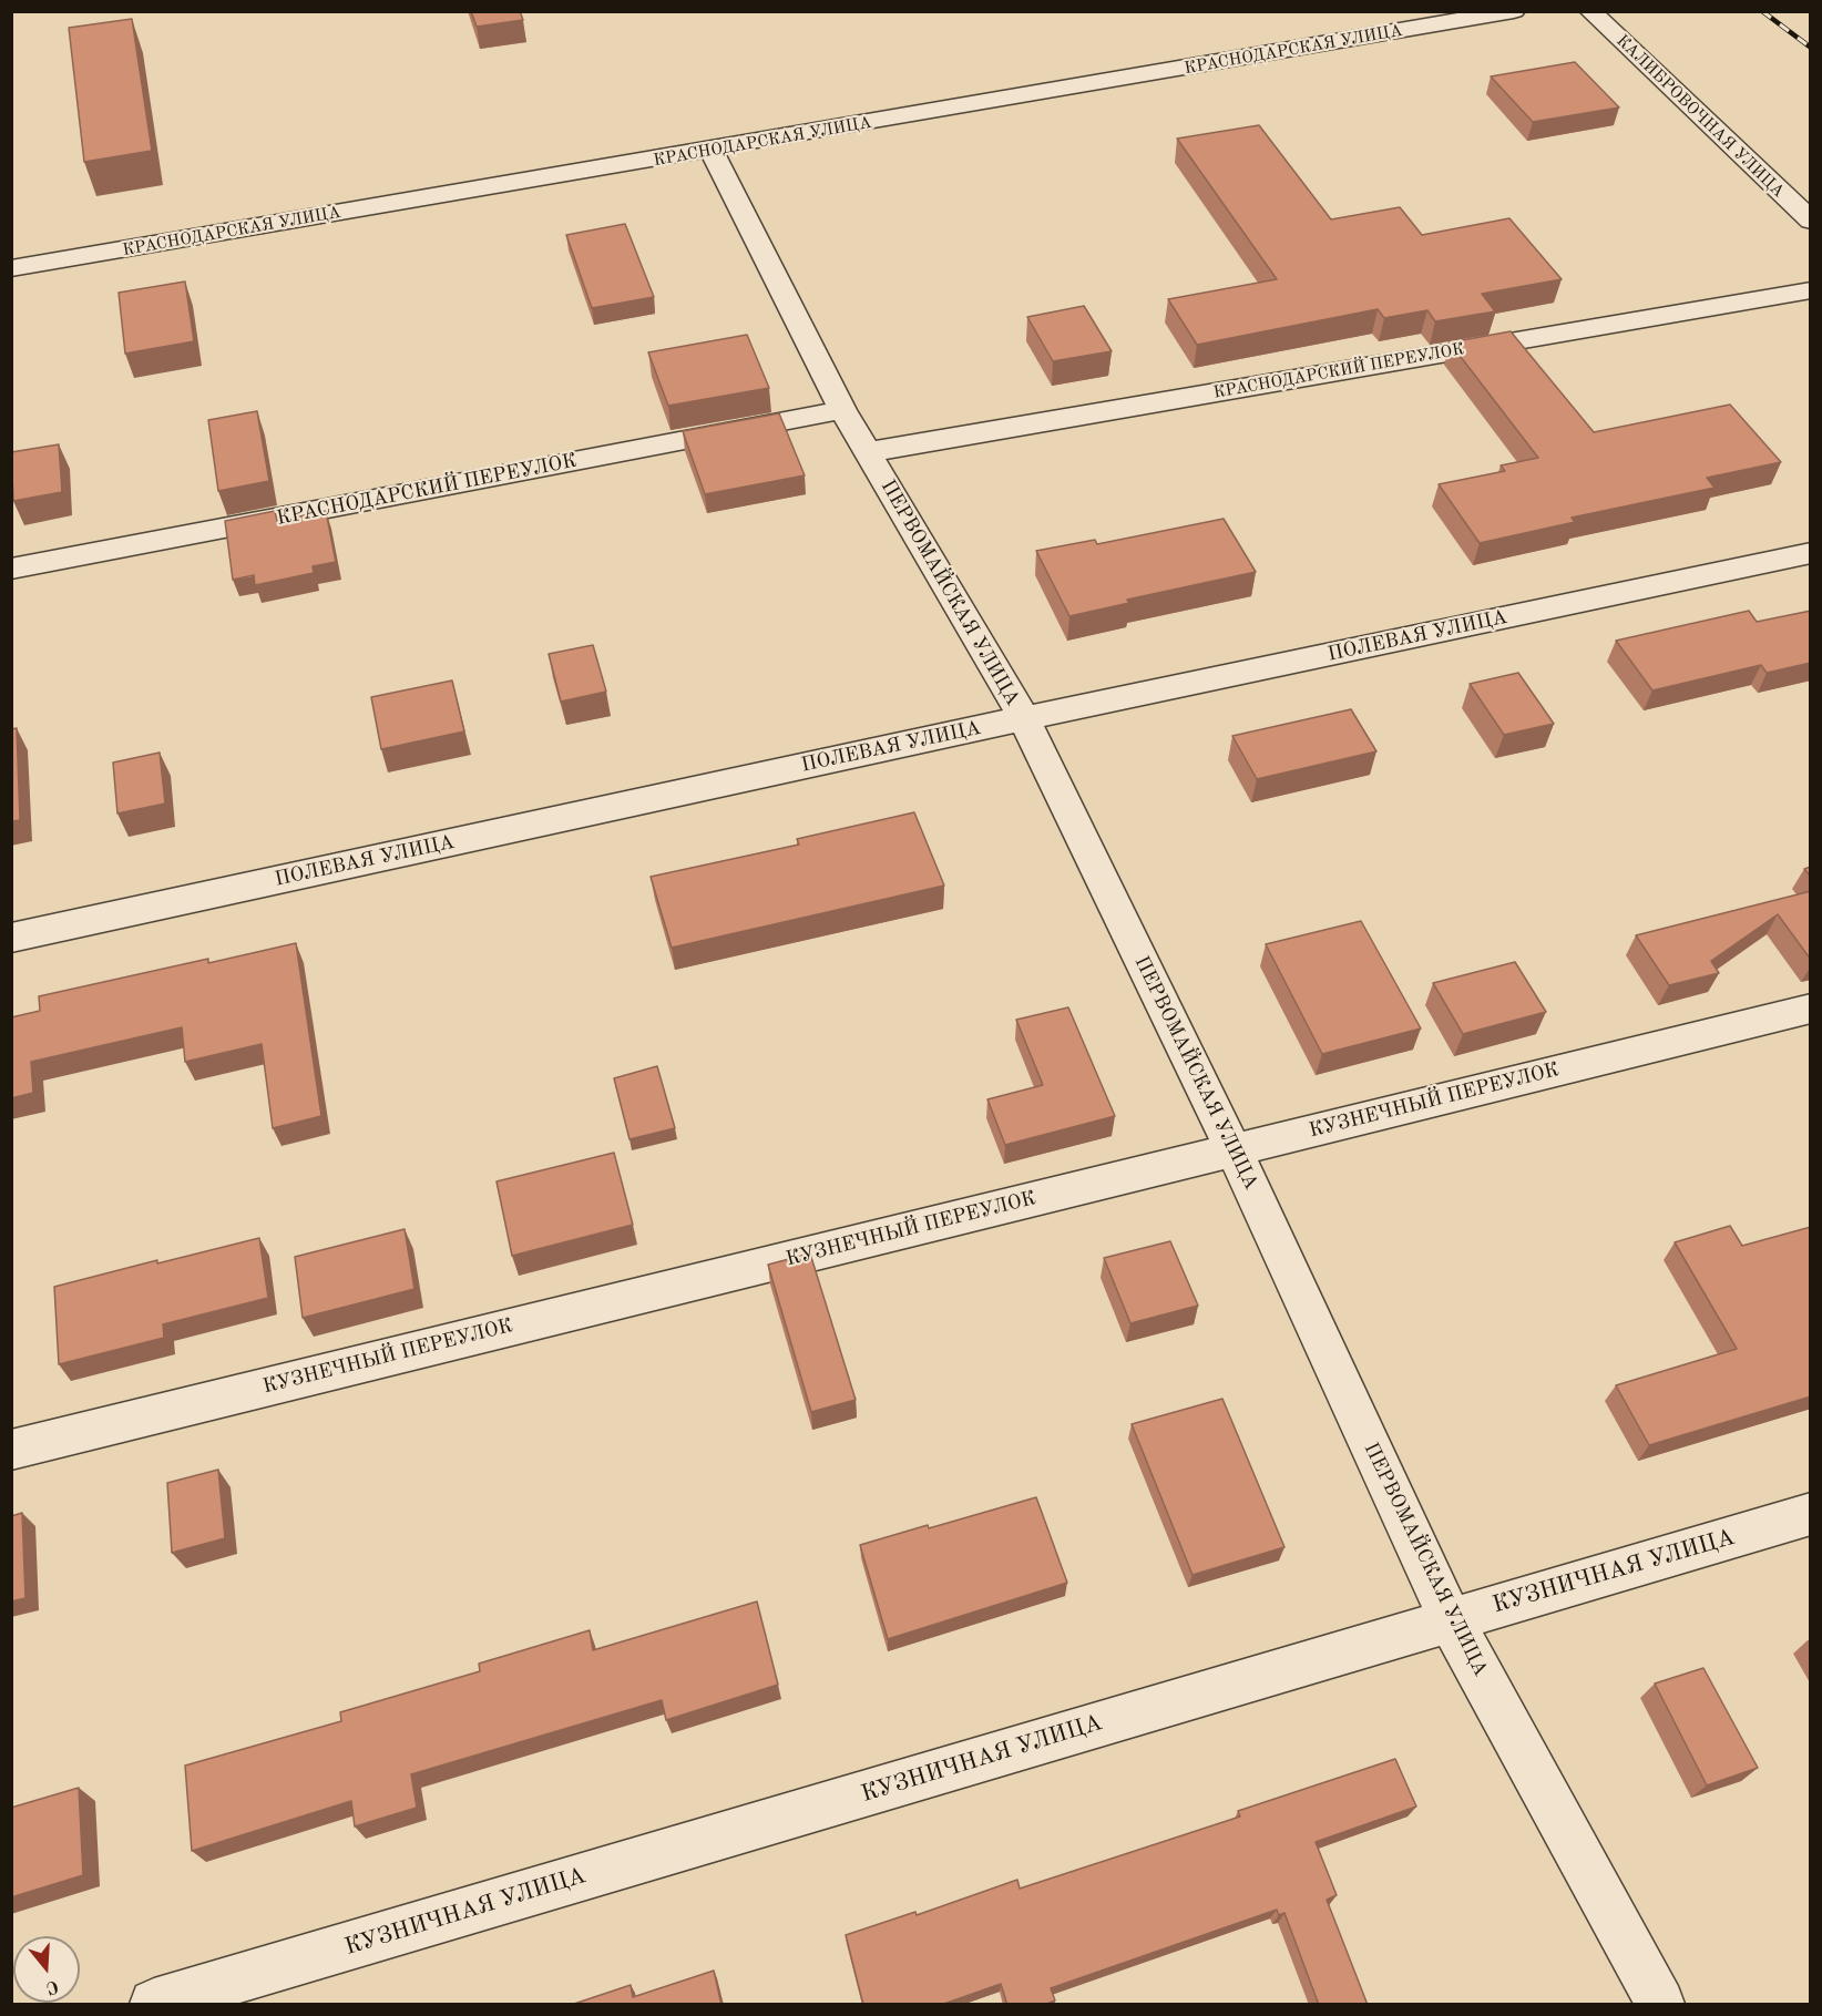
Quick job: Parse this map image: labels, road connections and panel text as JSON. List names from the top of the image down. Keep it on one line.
{"streets":{"street":["КРАСНОДАРСКАЯ УЛИЦА","КАЛИБРОВОЧНАЯ УЛИЦА","КРАСНОДАРСКИЙ ПЕРЕУЛОК","ПЕРВОМАЙСКАЯ УЛИЦА","ПОЛЕВАЯ УЛИЦА","КУЗНЕЧНЫЙ ПЕРЕУЛОК","КУЗНИЧНАЯ УЛИЦА"]},"crossings":[["КРАСНОДАРСКАЯ УЛИЦА","ПЕРВОМАЙСКАЯ УЛИЦА"],["КРАСНОДАРСКИЙ ПЕРЕУЛОК","ПЕРВОМАЙСКАЯ УЛИЦА"],["ПЕРВОМАЙСКАЯ УЛИЦА","ПОЛЕВАЯ УЛИЦА"],["ПЕРВОМАЙСКАЯ УЛИЦА","КУЗНЕЧНЫЙ ПЕРЕУЛОК"],["ПЕРВОМАЙСКАЯ УЛИЦА","КУЗНИЧНАЯ УЛИЦА"]],"north":"bottom"}
